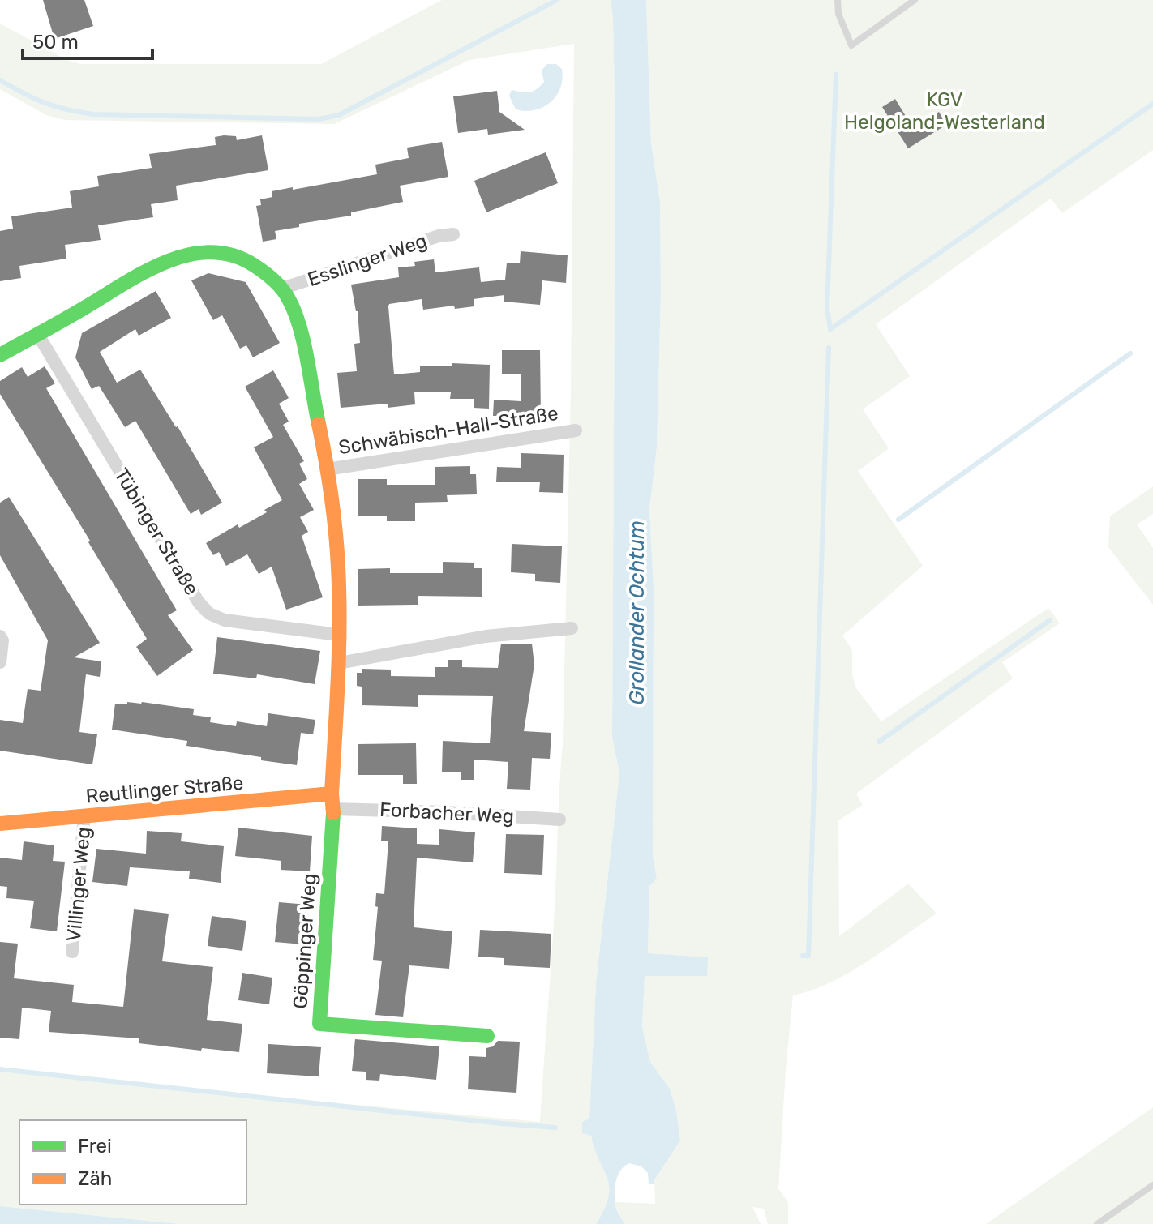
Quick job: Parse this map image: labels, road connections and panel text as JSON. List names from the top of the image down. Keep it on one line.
{"streets":{"street":["Esslinger Weg","Schwäbisch-Hall-Straße","Tübinger Straße","Reutlinger Straße","Forbacher Weg","Villinger Weg","Göppinger Weg"]},"crossings":[["Esslinger Weg","Schwäbisch-Hall-Straße"],["Schwäbisch-Hall-Straße","Tübinger Straße"],["Schwäbisch-Hall-Straße","Reutlinger Straße"],["Schwäbisch-Hall-Straße","Forbacher Weg"],["Schwäbisch-Hall-Straße","Göppinger Weg"],["Reutlinger Straße","Forbacher Weg"],["Reutlinger Straße","Villinger Weg"],["Reutlinger Straße","Göppinger Weg"],["Forbacher Weg","Göppinger Weg"]],"water":["Grollander Ochtum"],"parks":["KGV Helgoland-Westerland"],"legend":["Frei","Zäh"],"scale_bar":"50 m"}
